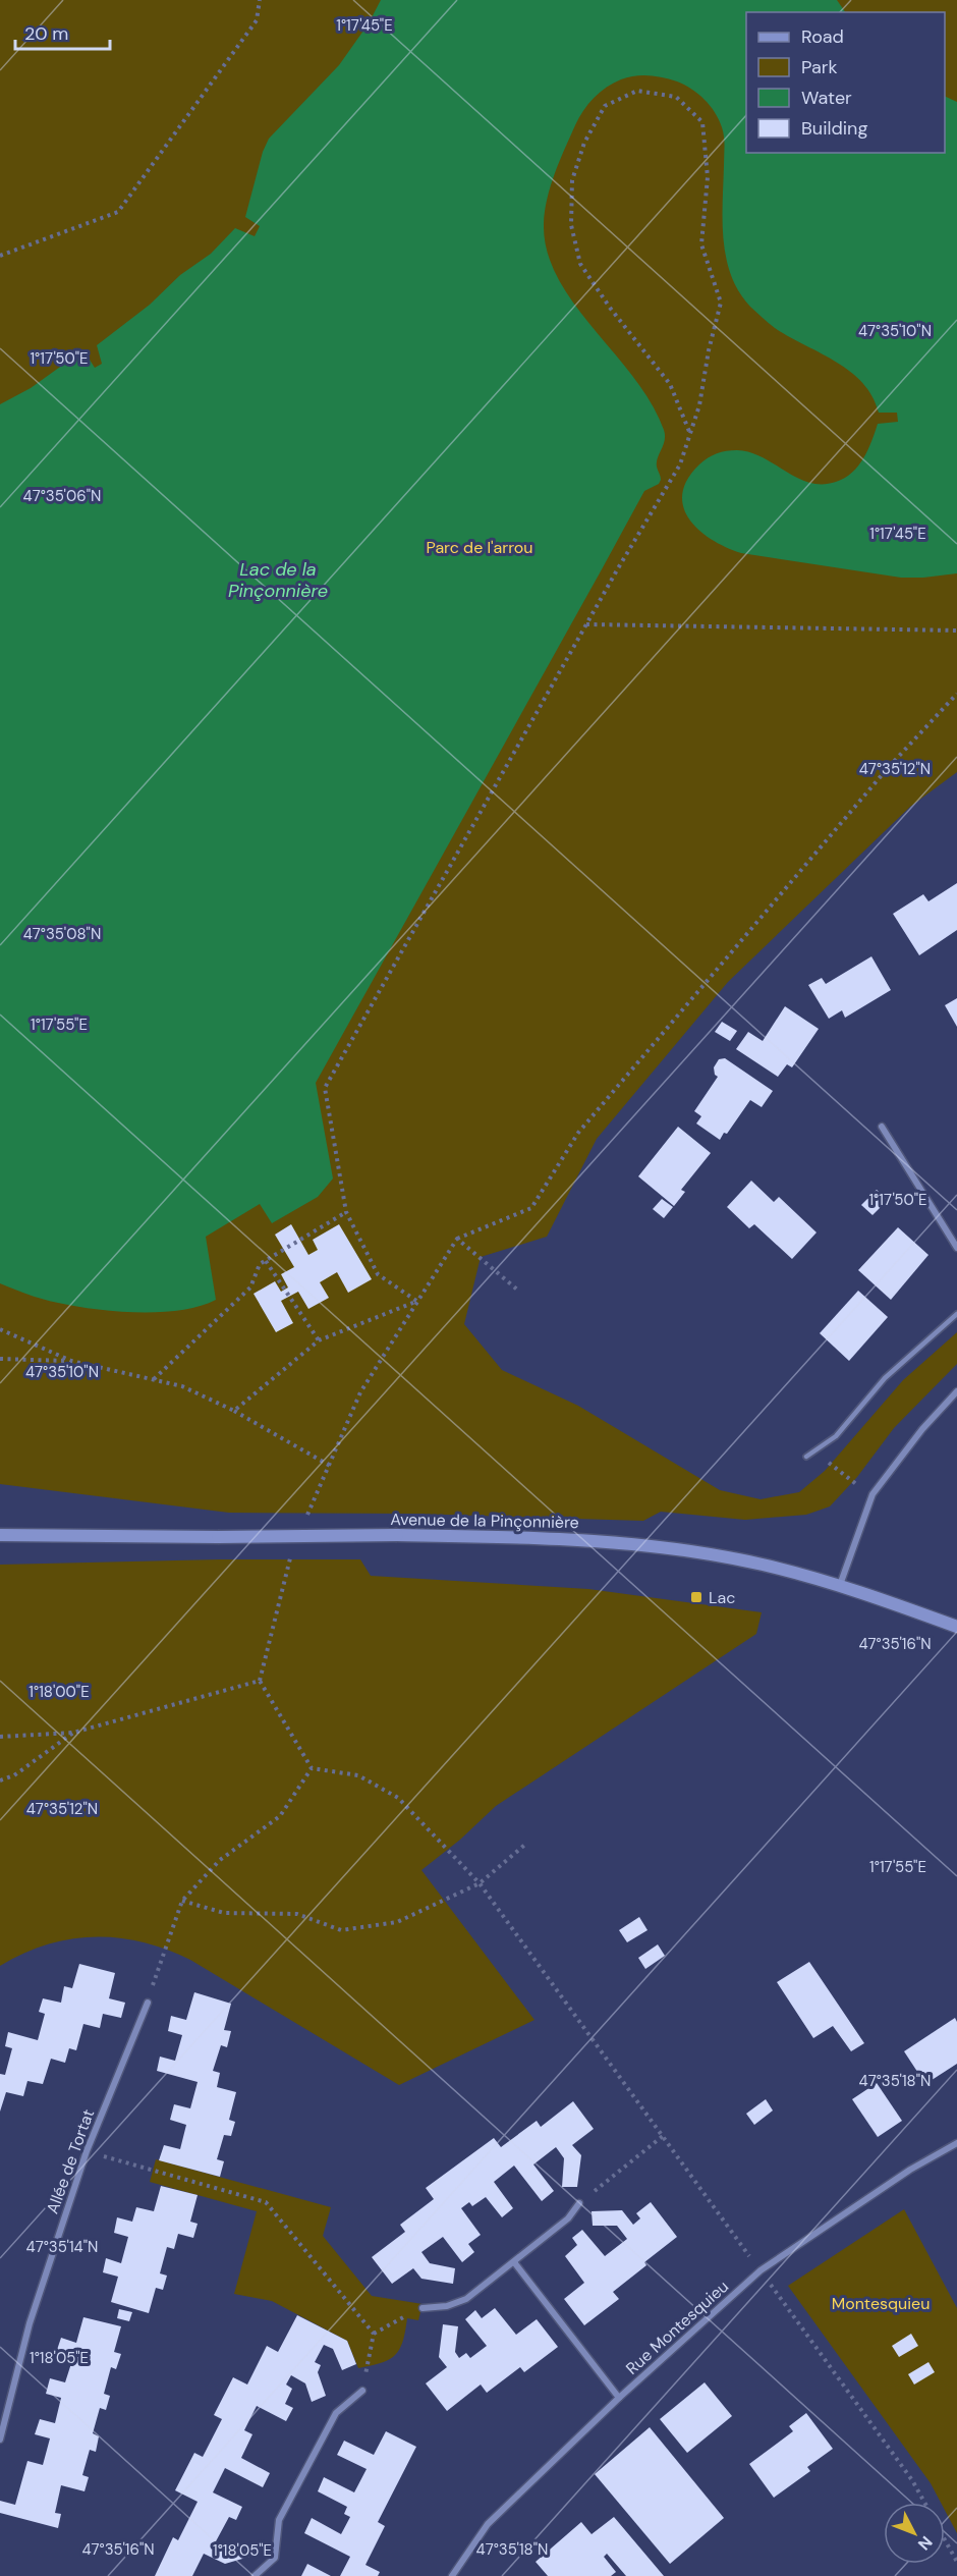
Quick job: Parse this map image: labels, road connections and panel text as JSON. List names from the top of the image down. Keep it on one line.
{"streets":{"main road":["Avenue de la Pinçonnière"],"street":["Allée de Tortat","Rue Montesquieu"]},"water":["Lac de la Pinçonnière"],"parks":["Parc de l'arrou","Montesquieu"],"places":{"transit":["Lac"]},"legend":["Road","Park","Water","Building"],"scale_bar":"20 m","north":"bottom right","coordinates":["1°17'45\"E","47°35'10\"N","1°17'50\"E","47°35'06\"N","47°35'12\"N","47°35'08\"N","1°17'55\"E","47°35'16\"N","1°18'00\"E","47°35'18\"N","47°35'14\"N","1°18'05\"E"]}
